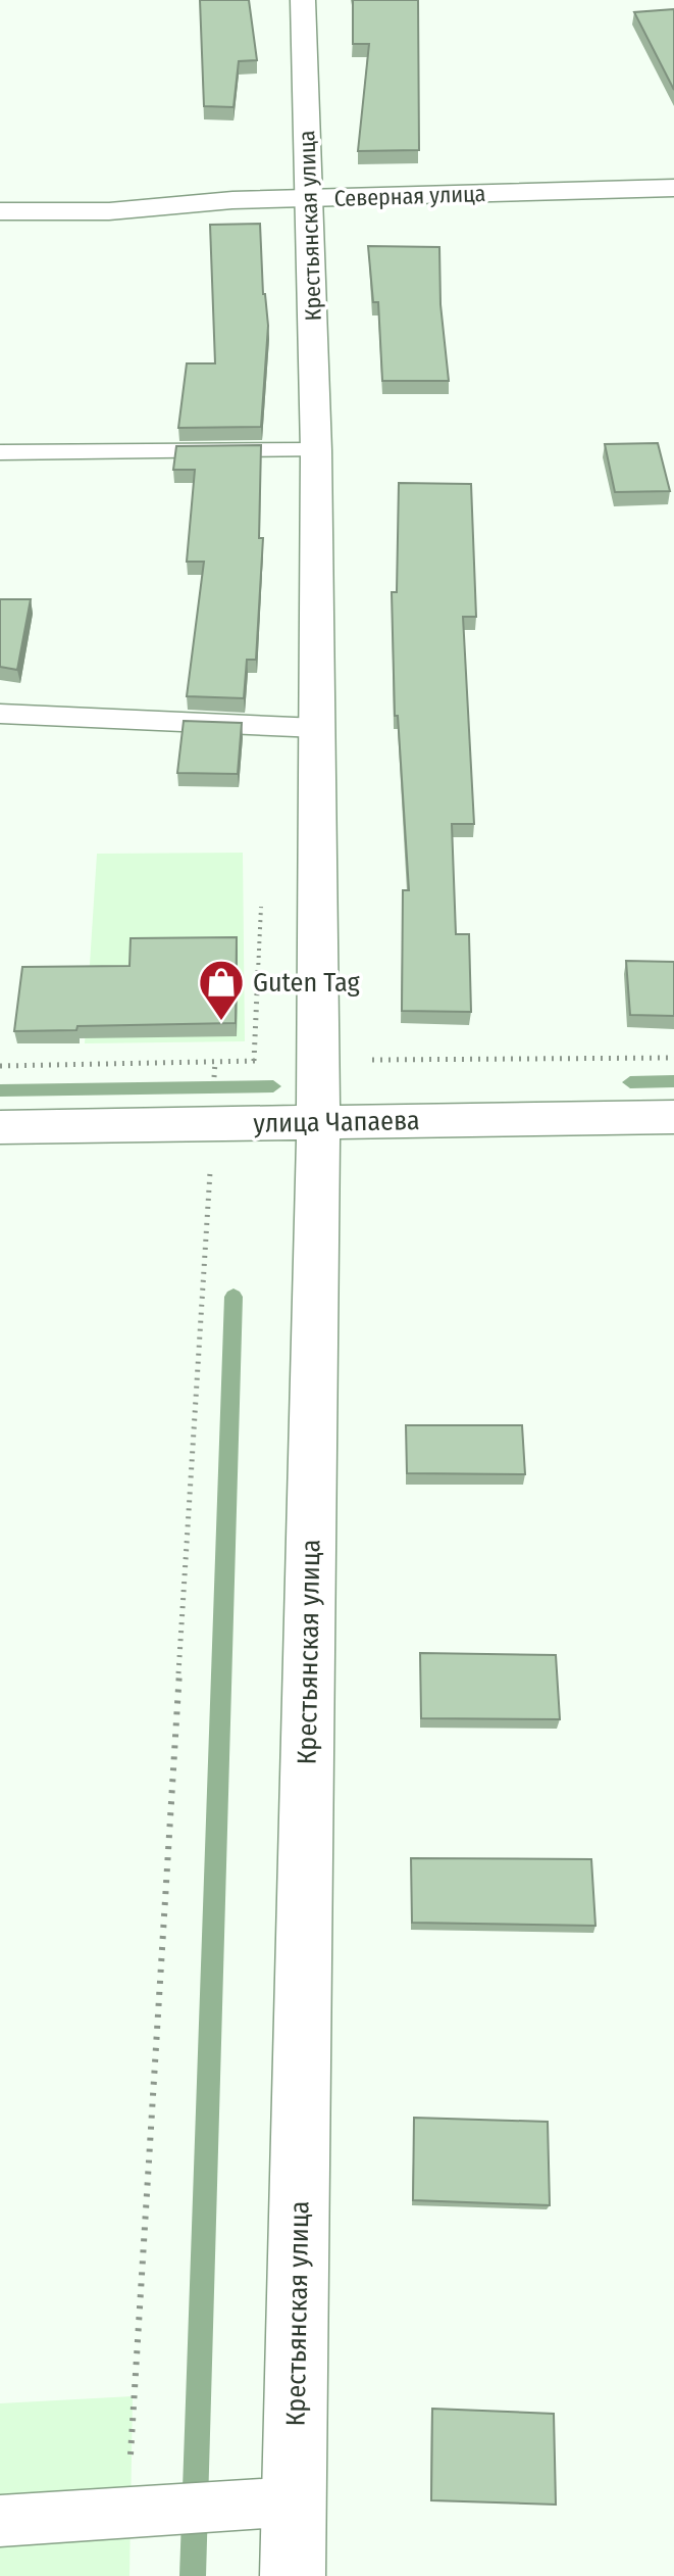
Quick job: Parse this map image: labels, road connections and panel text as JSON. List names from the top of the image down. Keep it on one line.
{"streets":{"street":["Северная улица","Крестьянская улица","улица Чапаева"]},"crossings":[["Северная улица","Крестьянская улица"],["Крестьянская улица","улица Чапаева"]],"places":{"shop":["Guten Tag"]}}
